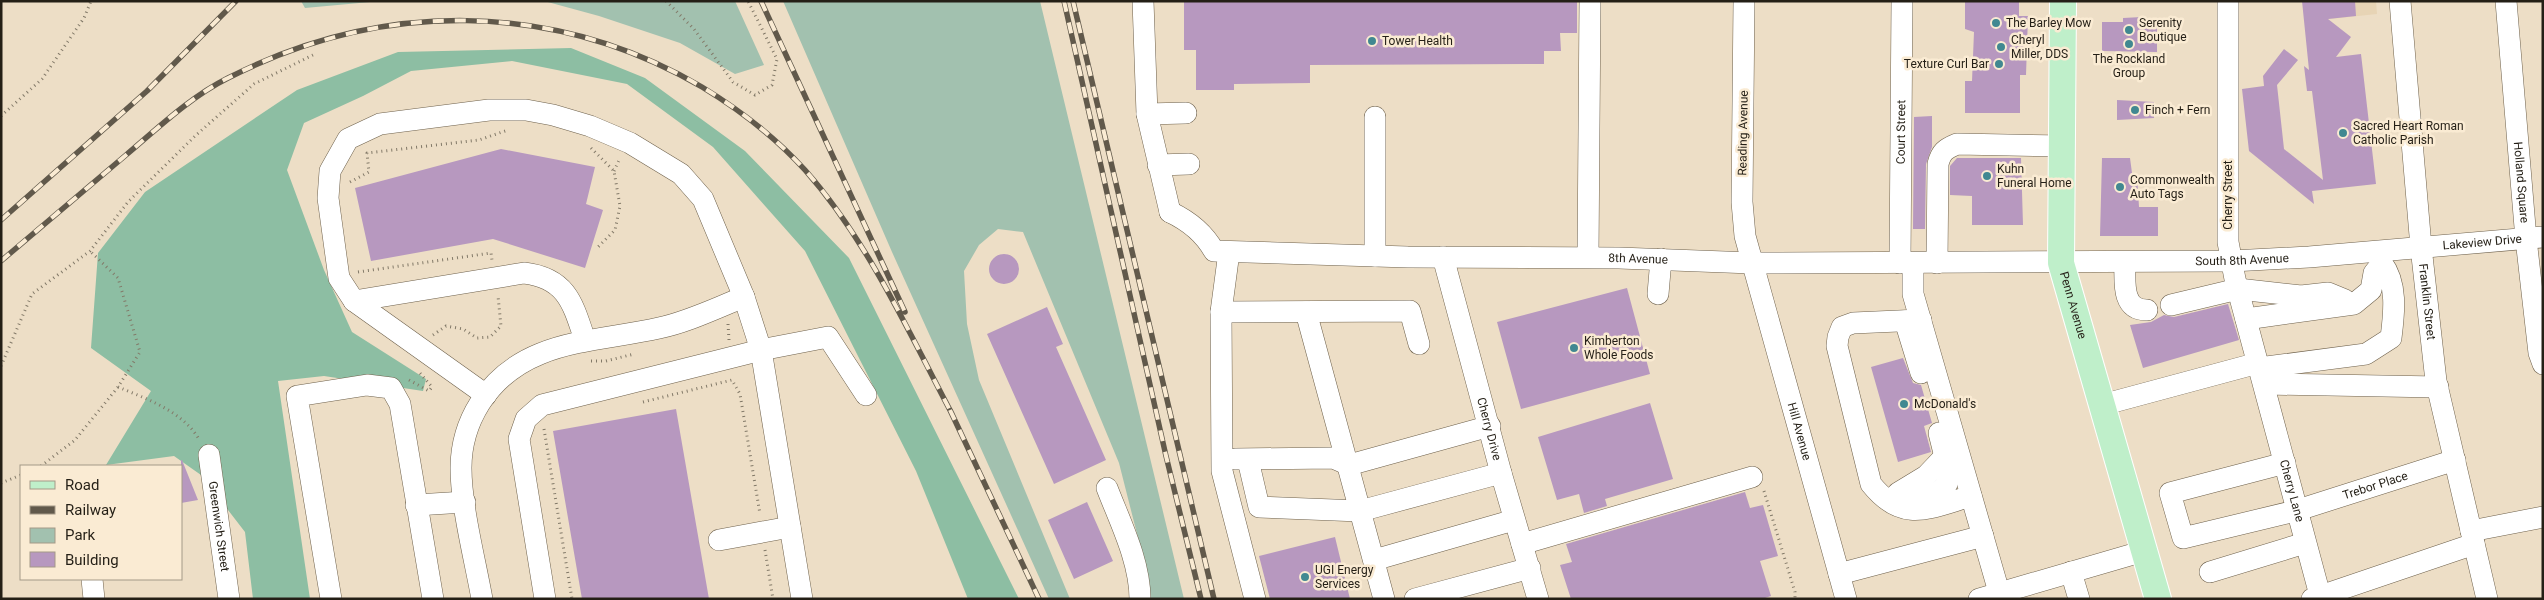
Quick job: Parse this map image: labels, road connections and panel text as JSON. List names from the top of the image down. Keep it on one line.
{"streets":{"main road":["Penn Avenue"],"street":["Court Street","Reading Avenue","Holland Square","Cherry Street","Lakeview Drive","8th Avenue","South 8th Avenue","Franklin Street","Cherry Drive","Hill Avenue","Trebor Place","Cherry Lane","Greenwich Street"]},"crossings":[["Court Street","8th Avenue"],["Reading Avenue","8th Avenue"],["Reading Avenue","Hill Avenue"],["Holland Square","Lakeview Drive"],["Cherry Street","South 8th Avenue"],["Cherry Street","Cherry Lane"],["Lakeview Drive","South 8th Avenue"],["Lakeview Drive","Franklin Street"],["8th Avenue","South 8th Avenue"],["8th Avenue","Penn Avenue"],["8th Avenue","Cherry Drive"],["8th Avenue","Hill Avenue"],["South 8th Avenue","Franklin Street"],["South 8th Avenue","Penn Avenue"],["Franklin Street","Trebor Place"],["Trebor Place","Cherry Lane"]],"places":["The Barley Mow","Serenity Boutique","Tower Health","The Rockland Group","Cheryl Miller, DDS","Texture Curl Bar","Finch + Fern","Sacred Heart Roman Catholic Parish","Kuhn Funeral Home","Commonwealth Auto Tags","Kimberton Whole Foods","McDonald's","UGI Energy Services"],"legend":["Road","Railway","Park","Building"]}
